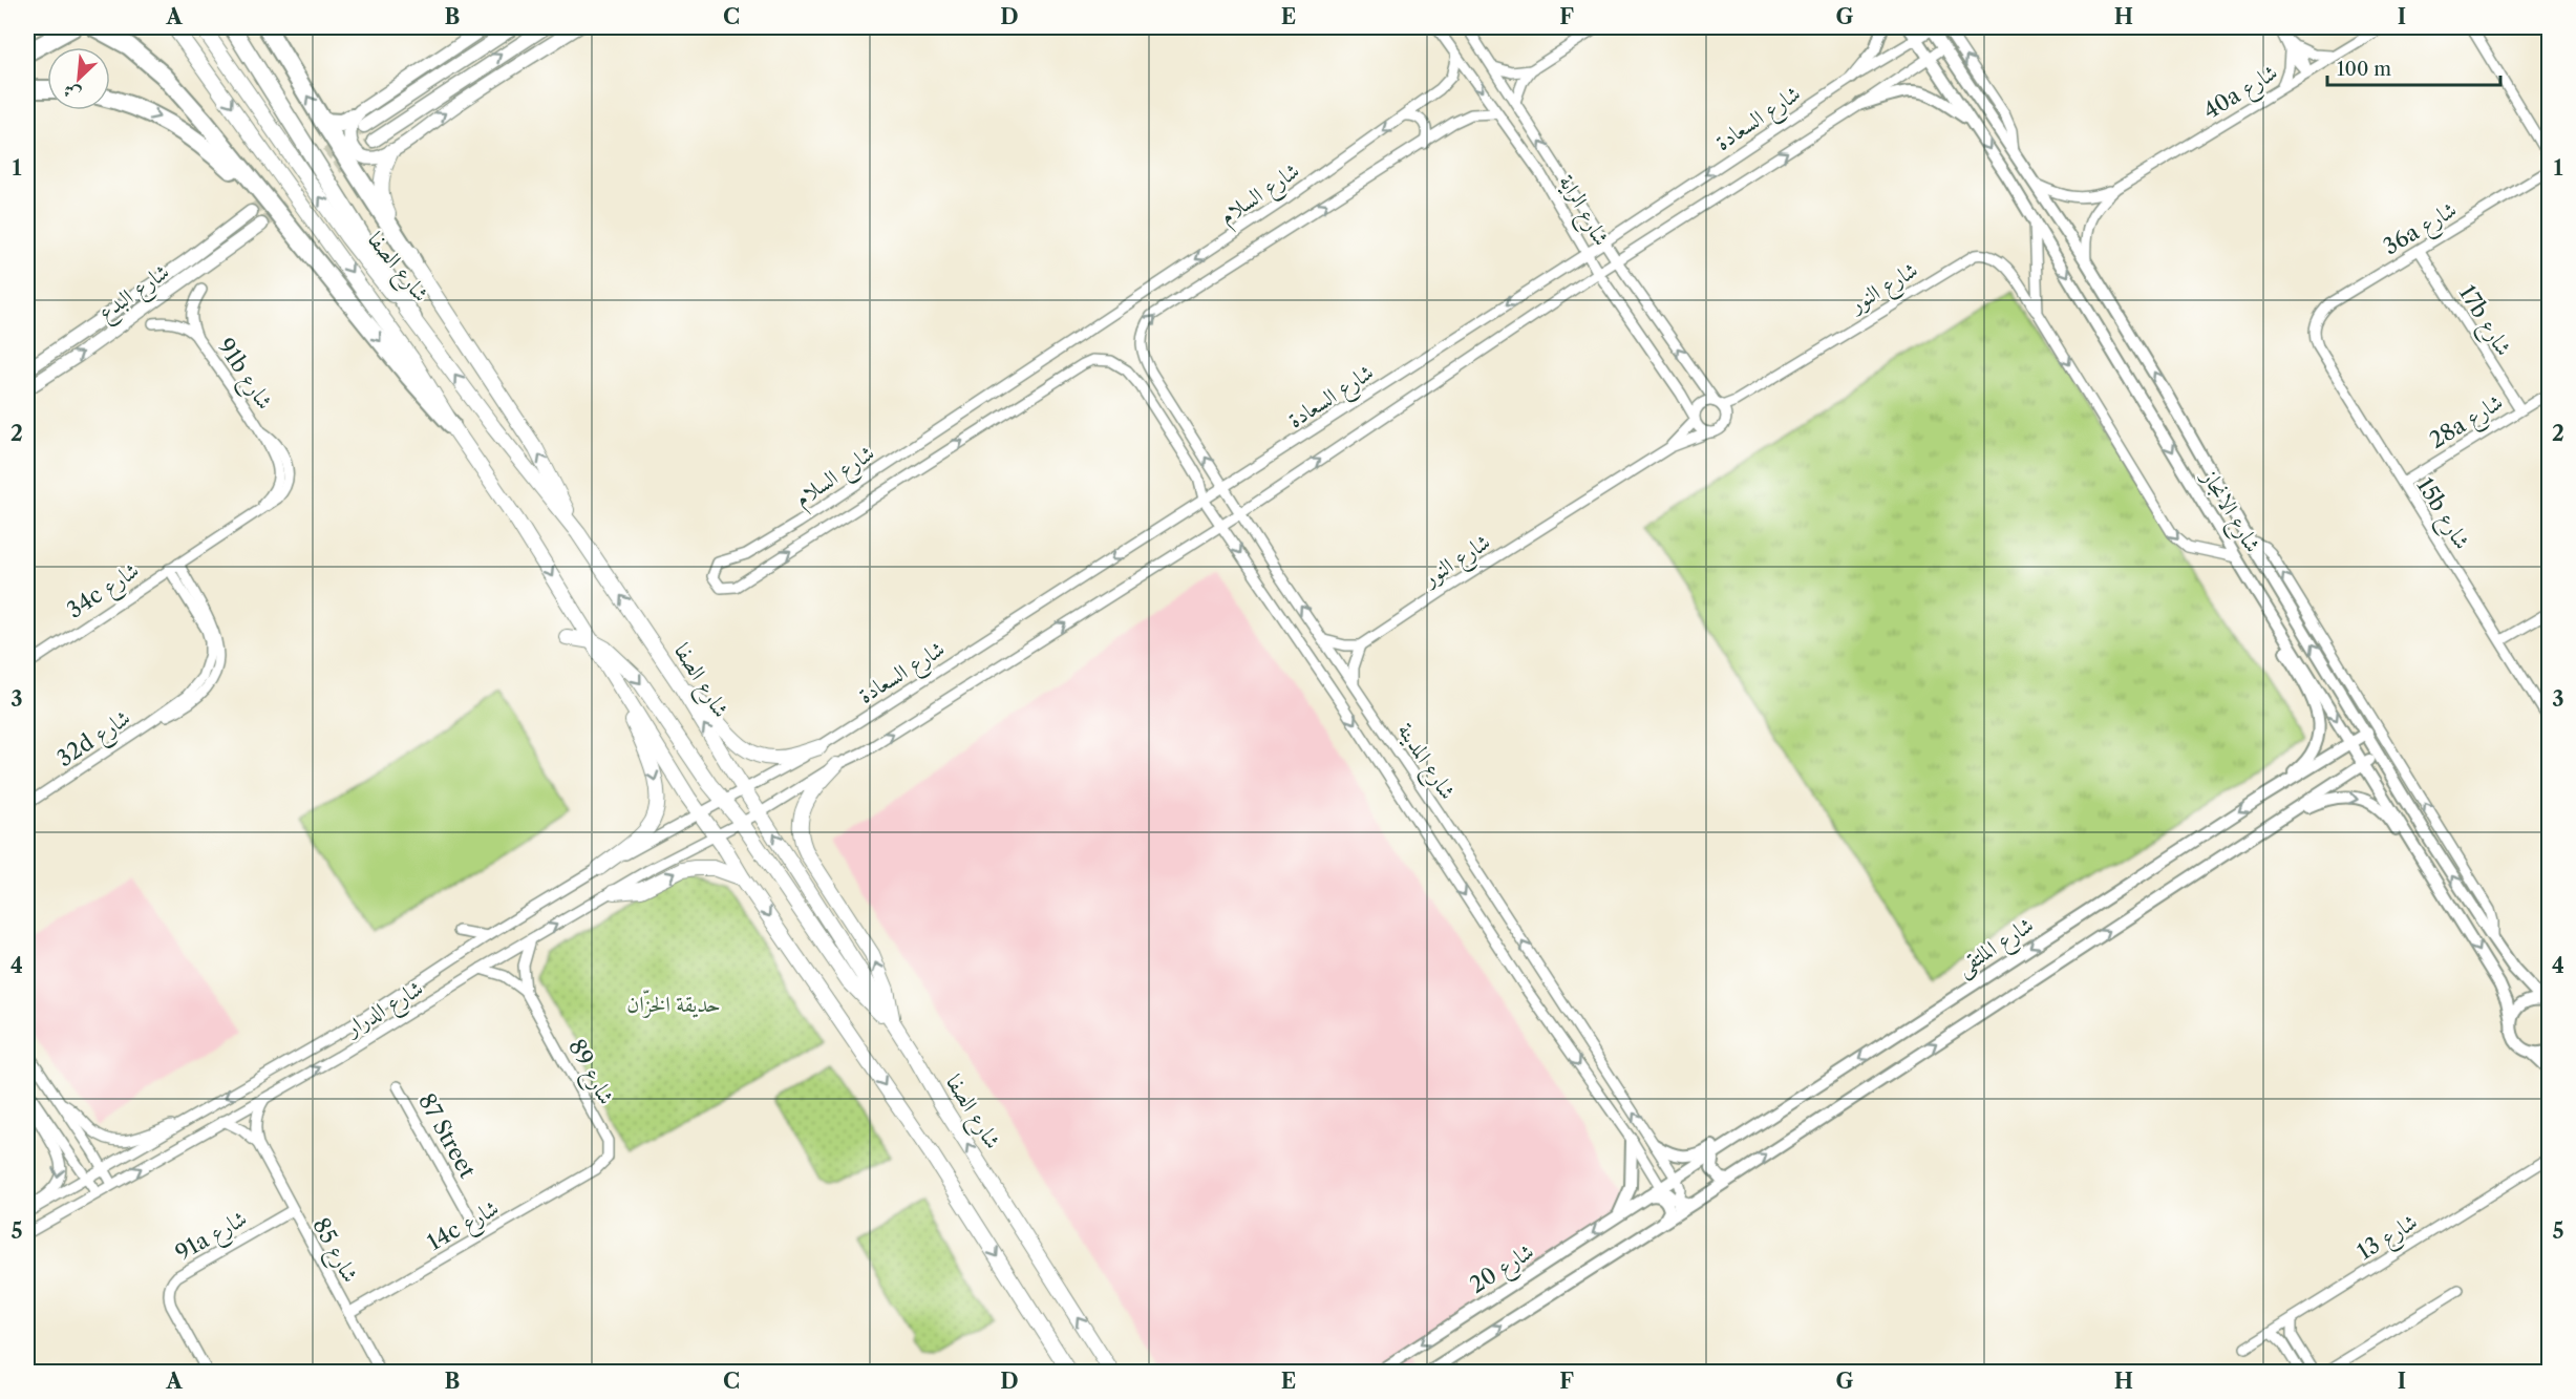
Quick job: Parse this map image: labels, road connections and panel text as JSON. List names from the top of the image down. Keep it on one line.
{"streets":{"main road":["شارع الصفا","شارع البدع"],"street":["40a شارع","شارع السعادة","شارع السلام","شارع الراية","36a شارع","شارع النور","17b شارع","91b شارع","28a شارع","شارع الانجاز","15b شارع","34c شارع","32d شارع","شارع المدينة","شارع الملتقى","شارع الدرار","شارع 89","87 Street","14c شارع","91a شارع","شارع 13","شارع 85","شارع 20"]},"crossings":[["40a شارع","شارع الانجاز"],["شارع السعادة","شارع الراية"],["شارع السعادة","شارع الصفا"],["شارع السعادة","شارع الانجاز"],["شارع السعادة","شارع المدينة"],["شارع السعادة","شارع الدرار"],["شارع السلام","شارع الراية"],["شارع السلام","شارع المدينة"],["شارع الراية","شارع النور"],["36a شارع","17b شارع"],["36a شارع","15b شارع"],["شارع الصفا","شارع الدرار"],["شارع النور","شارع الانجاز"],["17b شارع","28a شارع"],["91b شارع","34c شارع"],["28a شارع","15b شارع"],["شارع الانجاز","شارع الملتقى"],["34c شارع","32d شارع"],["شارع المدينة","شارع الملتقى"],["شارع الملتقى","شارع 20"],["شارع الدرار","شارع 89"],["شارع الدرار","شارع 85"],["شارع 89","14c شارع"],["87 Street","14c شارع"],["14c شارع","شارع 85"],["91a شارع","شارع 85"]],"parks":["حديقة الخزّان"],"scale_bar":"100 m","north":"bottom left","grid":{"columns":["A","B","C","D","E","F","G","H","I"],"rows":["1","2","3","4","5"]}}
